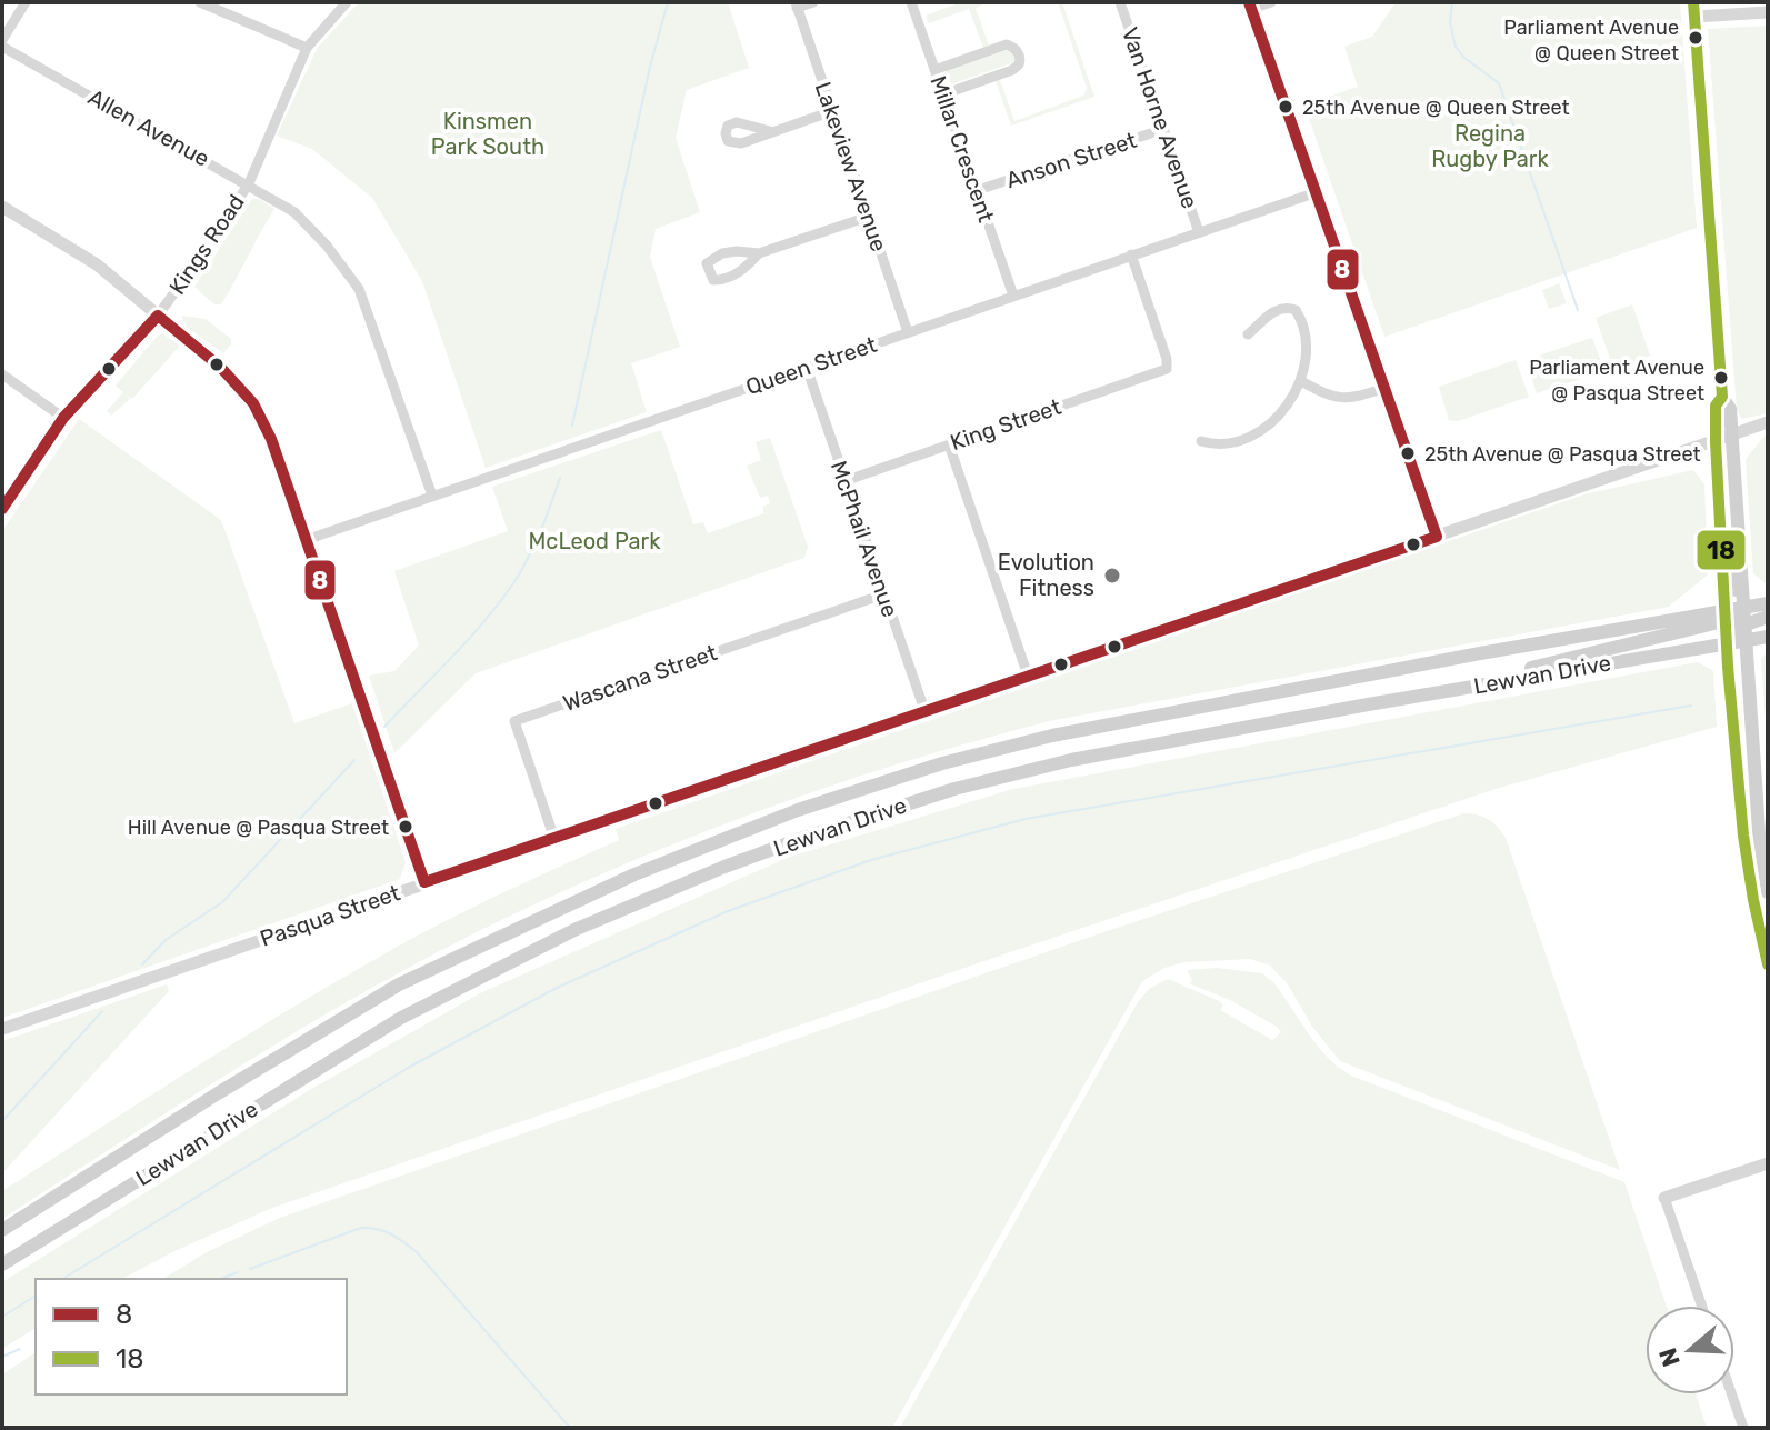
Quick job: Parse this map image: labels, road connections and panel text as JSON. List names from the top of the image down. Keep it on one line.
{"streets":{"main road":["Lewvan Drive"],"street":["Van Horne Avenue","Allen Avenue","Millar Crescent","Anson Street","Lakeview Avenue","Kings Road","Queen Street","King Street","McPhail Avenue","Wascana Street","Pasqua Street"]},"crossings":[["Van Horne Avenue","Anson Street"],["Van Horne Avenue","Queen Street"],["Allen Avenue","Kings Road"],["Allen Avenue","Queen Street"],["Millar Crescent","Anson Street"],["Millar Crescent","Queen Street"],["Lakeview Avenue","Queen Street"],["Queen Street","King Street"],["Queen Street","McPhail Avenue"],["King Street","McPhail Avenue"],["McPhail Avenue","Wascana Street"],["McPhail Avenue","Pasqua Street"],["Wascana Street","Pasqua Street"]],"parks":["Kinsmen Park South","Regina Rugby Park","McLeod Park"],"places":["Parliament Avenue @ Queen Street","25th Avenue @ Queen Street","Parliament Avenue @ Pasqua Street","25th Avenue @ Pasqua Street","Evolution Fitness","Hill Avenue @ Pasqua Street"],"lines":["transit line 8","transit line 18"],"legend":["8","18"],"north":"left"}
